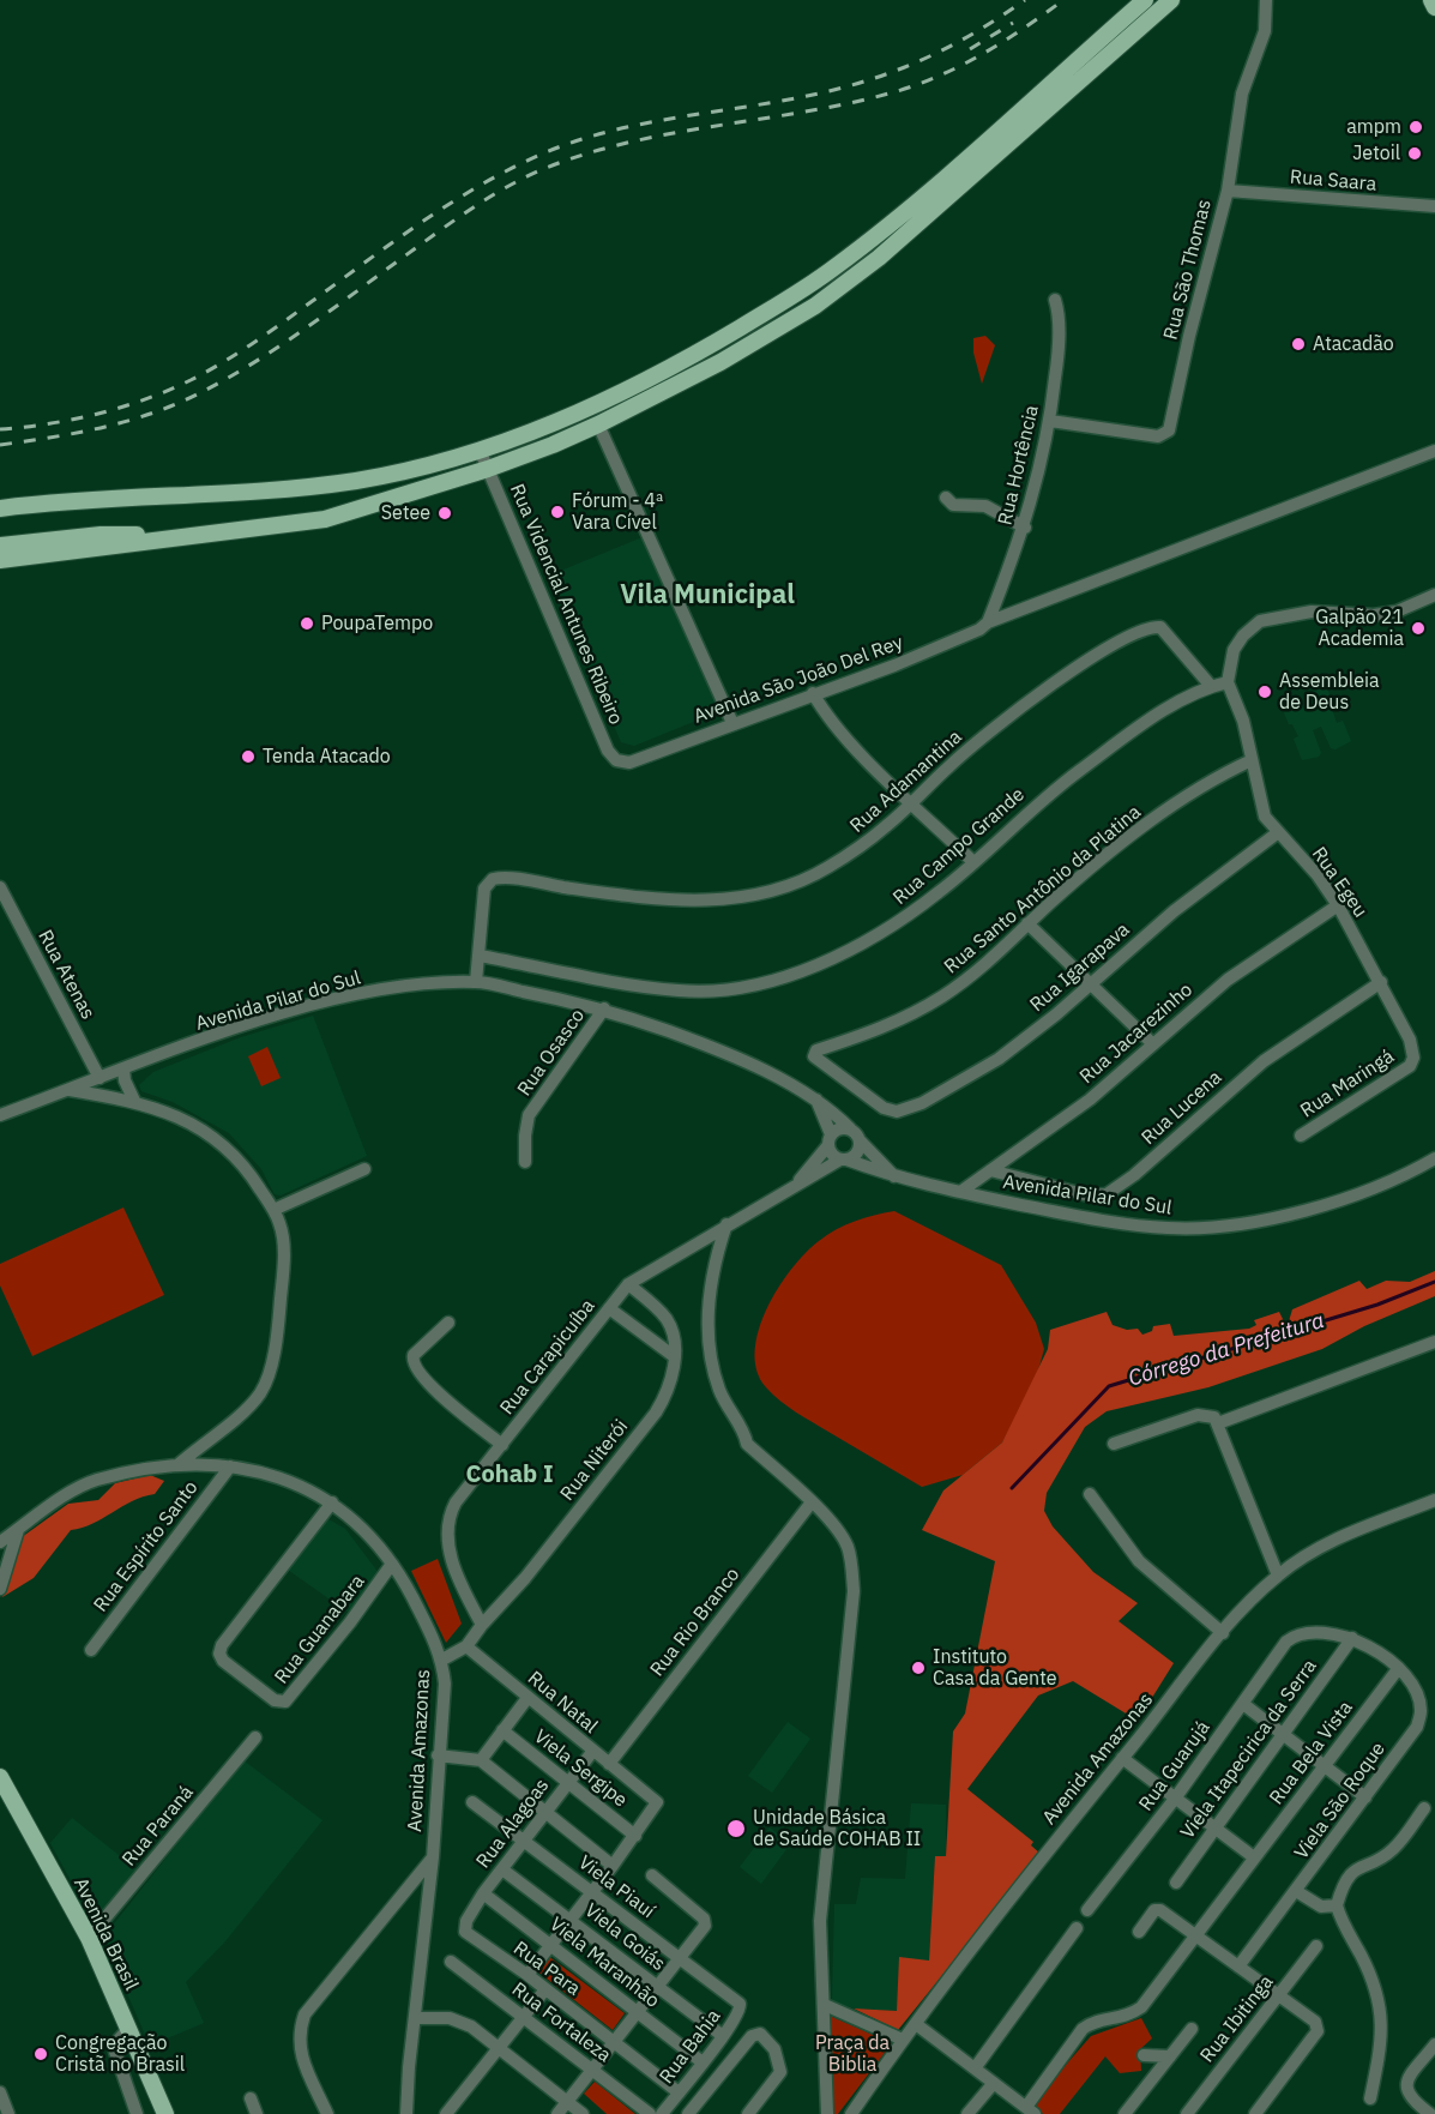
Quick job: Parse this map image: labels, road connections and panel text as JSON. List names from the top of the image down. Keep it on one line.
{"streets":{"main road":["Avenida Brasil"],"street":["Rua Saara","Rua São Thomas","Rua Hortência","Rua Videncial Antunes Ribeiro","Avenida São João Del Rey","Rua Adamantina","Rua Campo Grande","Rua Egeu","Rua Santo Antônio da Platina","Rua Igarapava","Rua Atenas","Avenida Pilar do Sul","Rua Jacarezinho","Rua Osasco","Rua Maringá","Rua Lucena","Rua Carapicuíba","Rua Niterói","Rua Espírito Santo","Rua Rio Branco","Rua Guanabara","Rua Natal","Viela Itapecirica da Serra","Avenida Amazonas","Rua Bela Vista","Rua Guarujá","Viela Sergipe","Viela São Roque","Rua Alagoas","Rua Paraná","Viela Piauí","Viela Goiás","Viela Maranhão","Rua Para","Rua Ibitinga","Rua Fortaleza","Rua Bahia"]},"crossings":[["Rua Saara","Rua São Thomas"],["Rua São Thomas","Rua Hortência"],["Rua Hortência","Avenida São João Del Rey"],["Rua Videncial Antunes Ribeiro","Avenida São João Del Rey"],["Rua Adamantina","Rua Campo Grande"],["Rua Campo Grande","Rua Egeu"],["Rua Egeu","Rua Santo Antônio da Platina"],["Rua Egeu","Rua Igarapava"],["Rua Egeu","Rua Jacarezinho"],["Rua Egeu","Rua Maringá"],["Rua Egeu","Rua Lucena"],["Rua Santo Antônio da Platina","Rua Igarapava"],["Rua Atenas","Avenida Pilar do Sul"],["Avenida Pilar do Sul","Rua Jacarezinho"],["Avenida Pilar do Sul","Rua Osasco"],["Avenida Pilar do Sul","Rua Carapicuíba"],["Rua Jacarezinho","Rua Lucena"],["Rua Carapicuíba","Rua Niterói"],["Rua Niterói","Rua Natal"],["Rua Espírito Santo","Avenida Amazonas"],["Rua Rio Branco","Rua Natal"],["Rua Guanabara","Avenida Amazonas"],["Rua Natal","Viela Sergipe"],["Rua Natal","Rua Alagoas"],["Viela Itapecirica da Serra","Rua Guarujá"],["Rua Bela Vista","Viela São Roque"],["Viela Sergipe","Rua Alagoas"],["Rua Alagoas","Viela Piauí"],["Rua Alagoas","Viela Goiás"],["Rua Alagoas","Viela Maranhão"],["Rua Alagoas","Rua Para"],["Rua Paraná","Avenida Brasil"],["Viela Piauí","Rua Bahia"],["Viela Goiás","Rua Bahia"],["Viela Maranhão","Rua Bahia"],["Rua Para","Rua Bahia"]],"districts":["Vila Municipal","Cohab I"],"water":["Córrego da Prefeitura"],"parks":["Praça da Biblia"],"places":["ampm","Jetoil","Atacadão","Fórum - 4ª Vara Cível","Setee","PoupaTempo","Galpão 21 Academia","Assembleia de Deus","Tenda Atacado","Instituto Casa da Gente","Unidade Básica de Saúde COHAB II","Congregação Cristã no Brasil"]}
